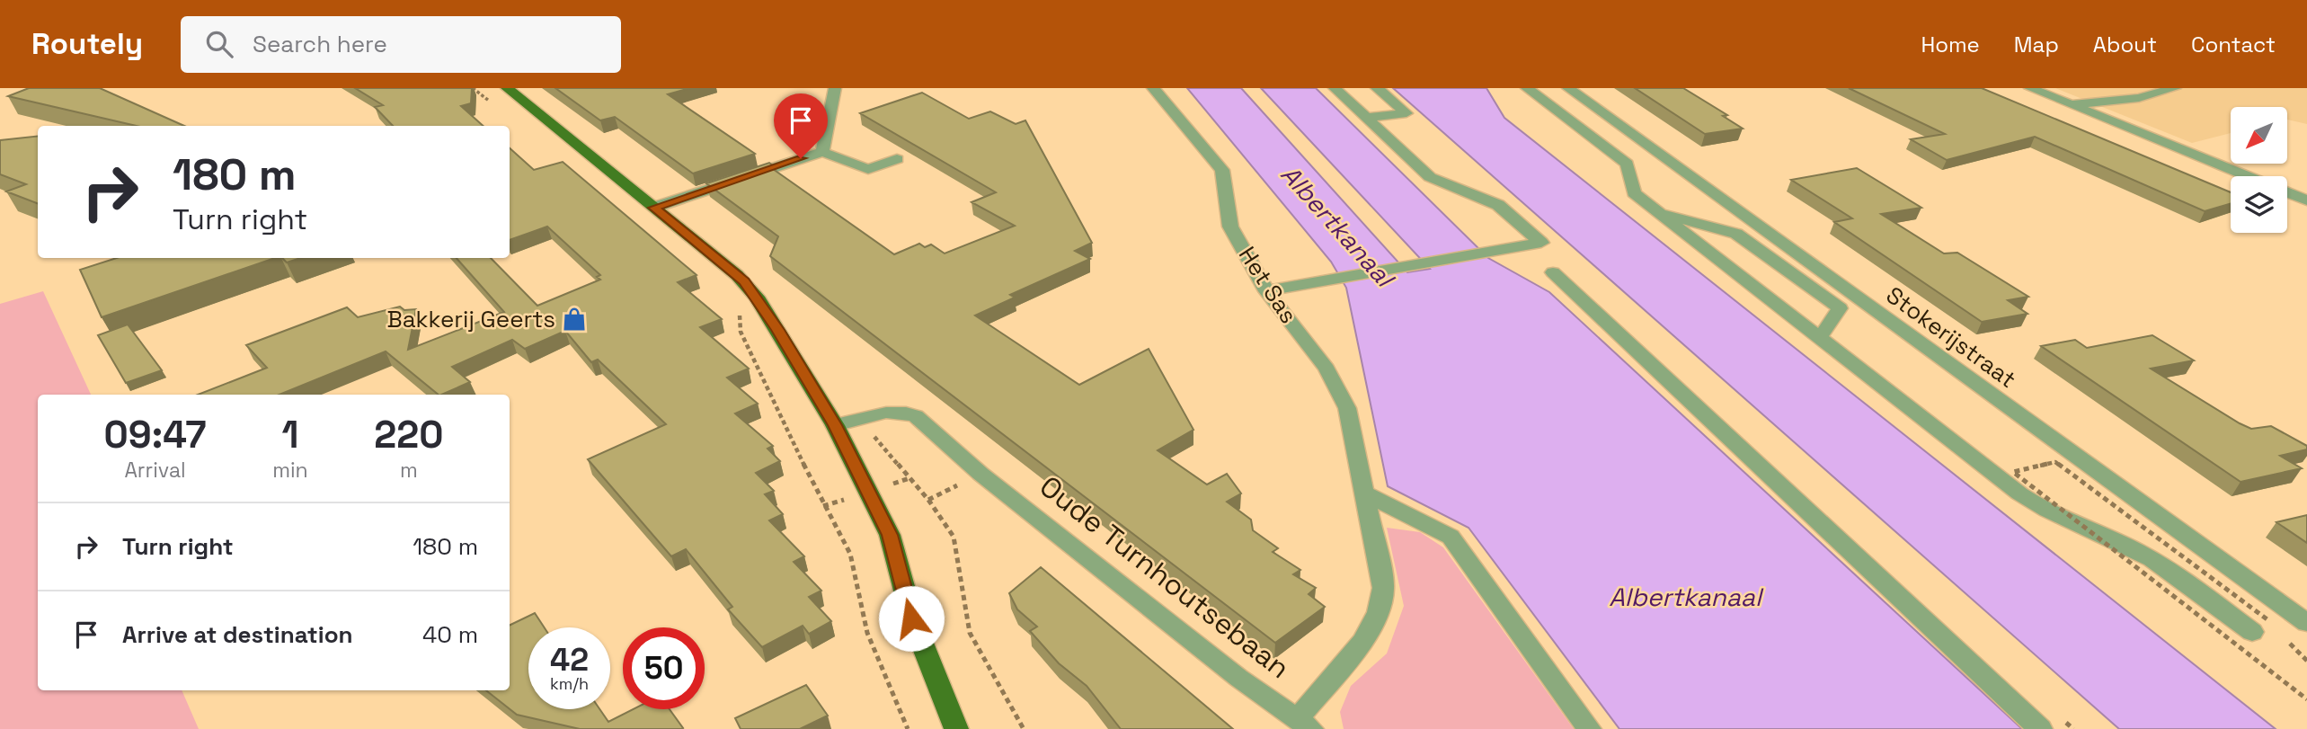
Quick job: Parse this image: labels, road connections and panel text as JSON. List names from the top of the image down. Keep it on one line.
{"streets":{"street":["Het Sas","Stokerijstraat","Oude Turnhoutsebaan"]},"crossings":[["Het Sas","Oude Turnhoutsebaan"]],"water":["Albertkanaal"],"places":{"shop":["Bakkerij Geerts"]},"north":"bottom left","page":{"header":"Routely","search":"Search here","nav":["Home","Map","About","Contact"],"turn":["180 m","Turn right"],"eta":["09:47","Arrival","1","min","220","m"],"list":[{"name":"Turn right","value":"180 m"},{"name":"Arrive at destination","value":"40 m"}],"speed":"42 km/h","limit":"50"}}
